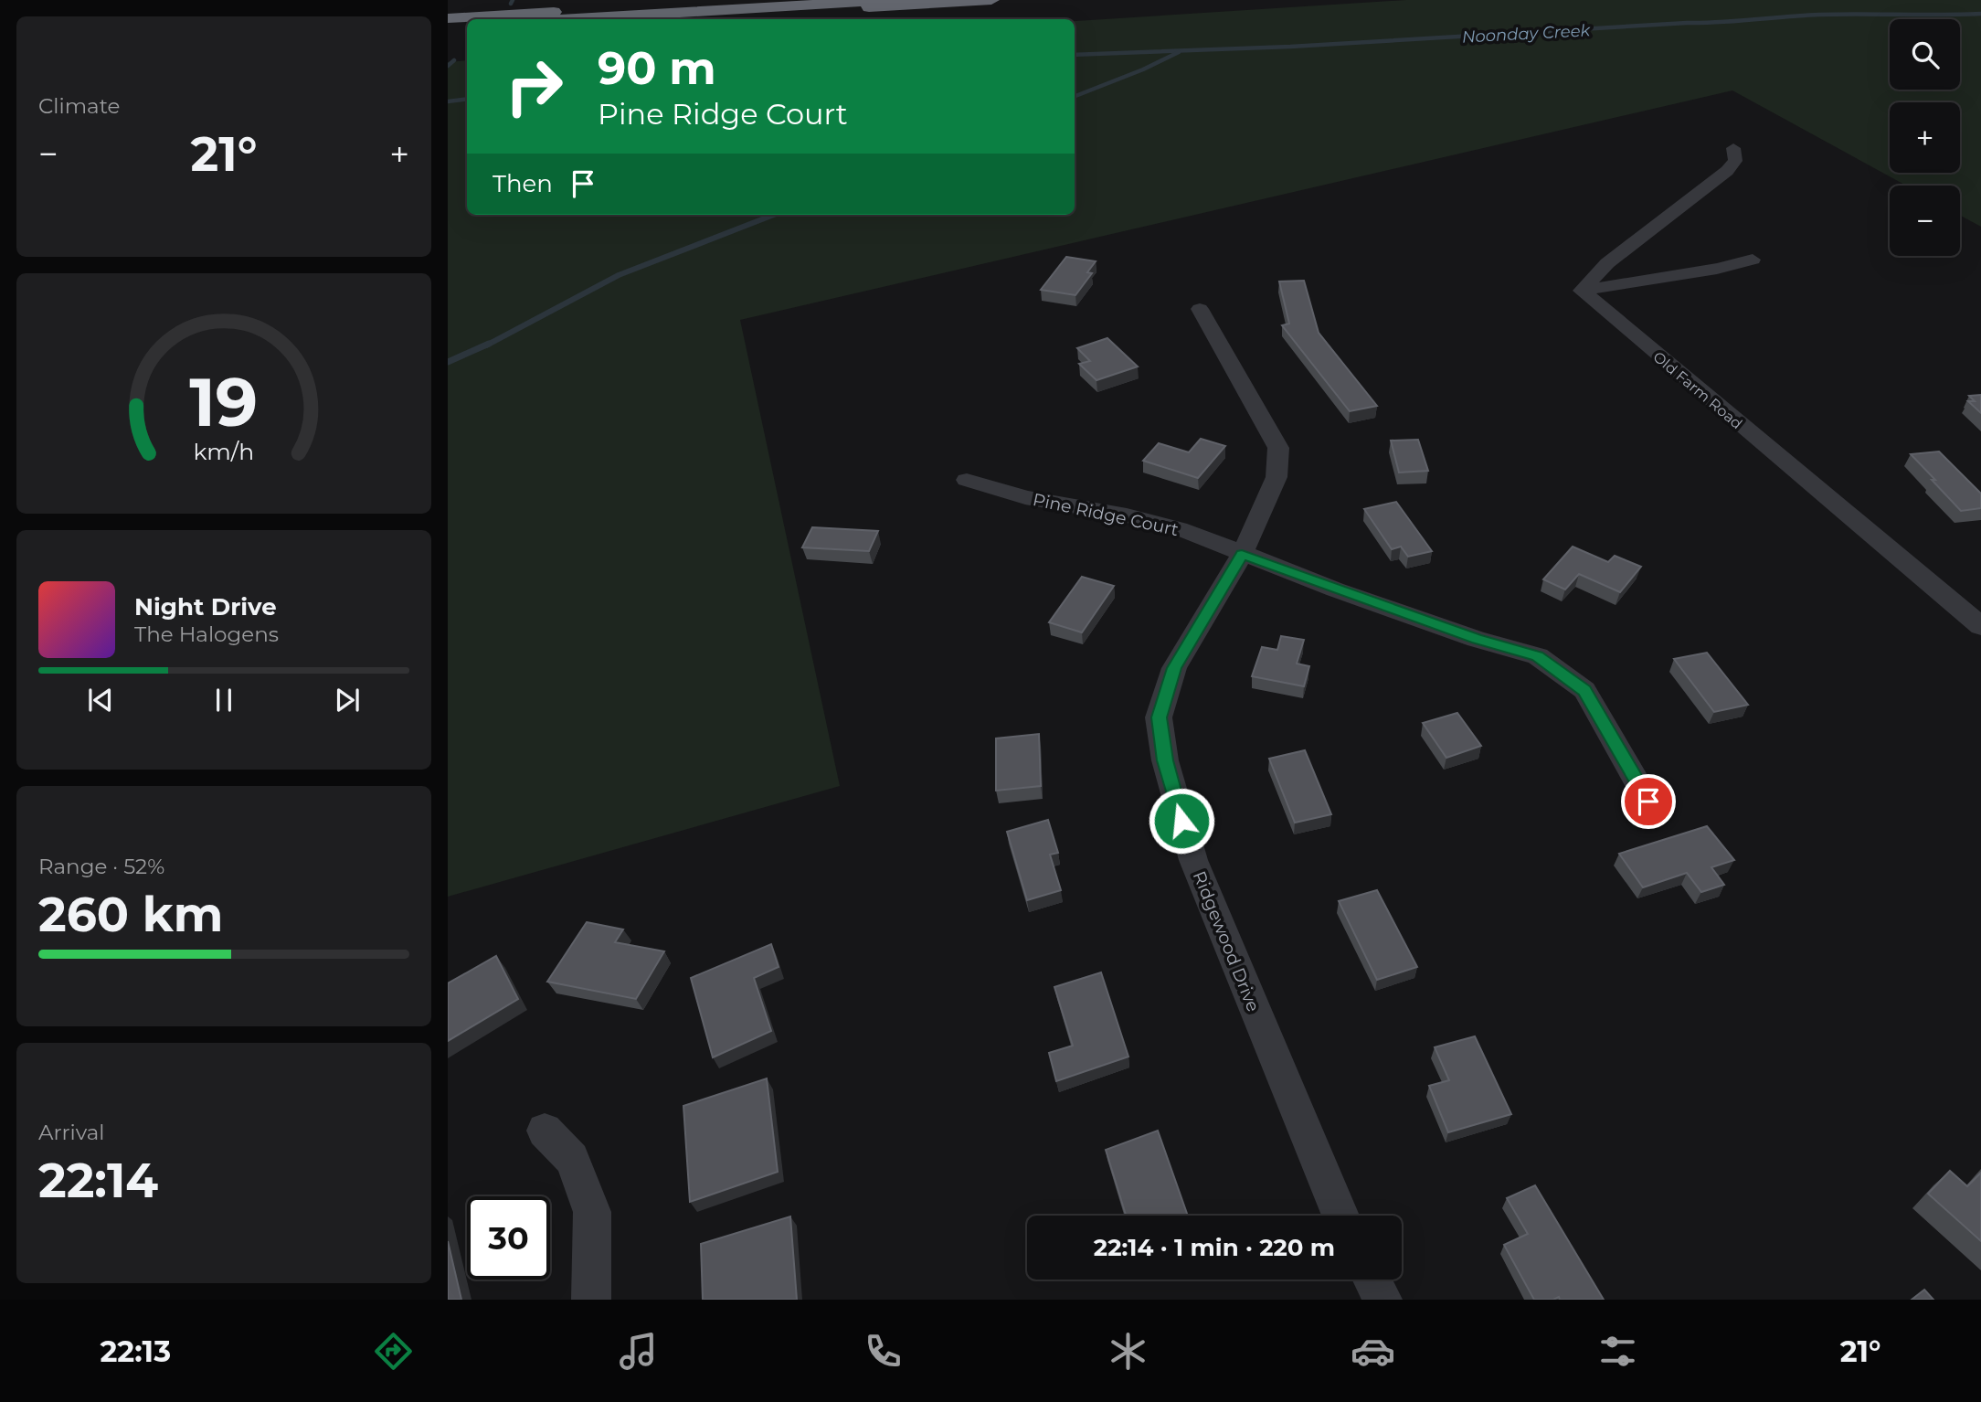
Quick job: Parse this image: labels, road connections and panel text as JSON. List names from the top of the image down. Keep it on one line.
{"streets":{"street":["Old Farm Road","Pine Ridge Court","Ridgewood Drive"]},"crossings":[["Pine Ridge Court","Ridgewood Drive"]],"water":["Noonday Creek"],"page":{"tile":["Climate",["Range · 52%","260 km"],["Arrival","22:14"]],"map_buttons":["+","−"],"turn":["90 m","Pine Ridge Court"],"heat":["−","21°","+"],"then":"Then","song":["Night Drive","The Halogens"],"limit":"30","trip":"22:14 · 1 min · 220 m","tabs":["22:13","21°"],"gauge":["19","km/h"]}}
